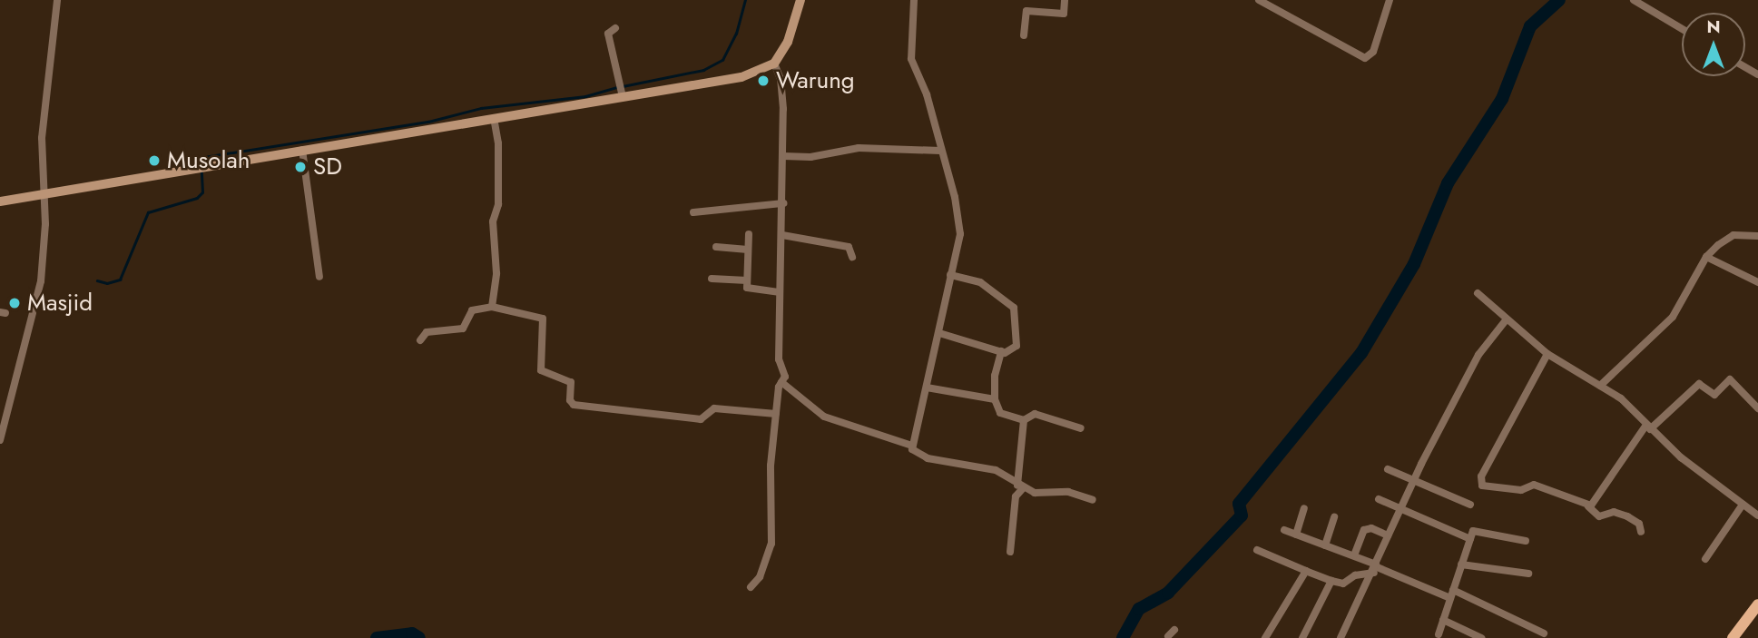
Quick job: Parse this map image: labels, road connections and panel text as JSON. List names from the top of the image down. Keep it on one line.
{"places":["Warung","Musolah","SD","Masjid"],"north":"top"}
